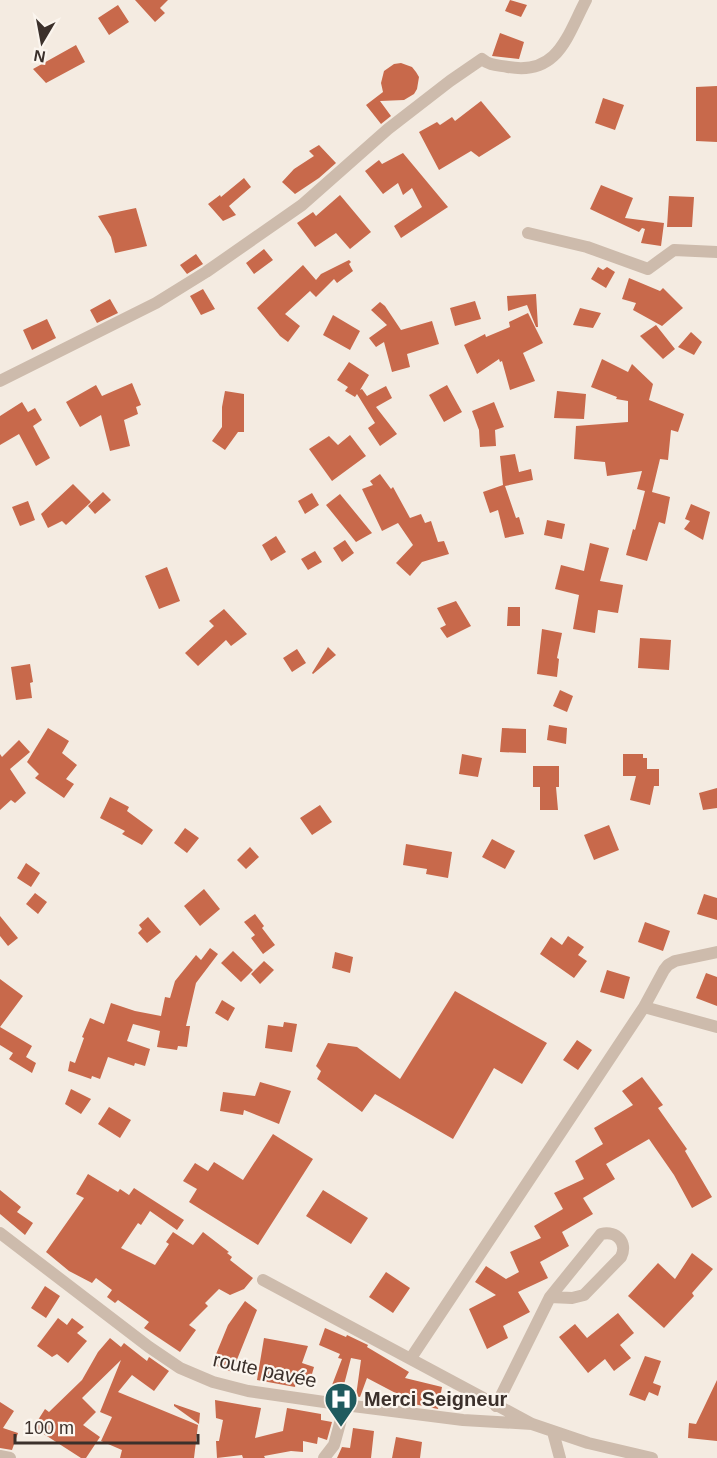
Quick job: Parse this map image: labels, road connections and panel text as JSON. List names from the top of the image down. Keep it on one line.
{"streets":{"street":["route pavée"]},"places":{"hospital":["Merci Seigneur"]},"scale_bar":"100 m","north":"bottom"}
